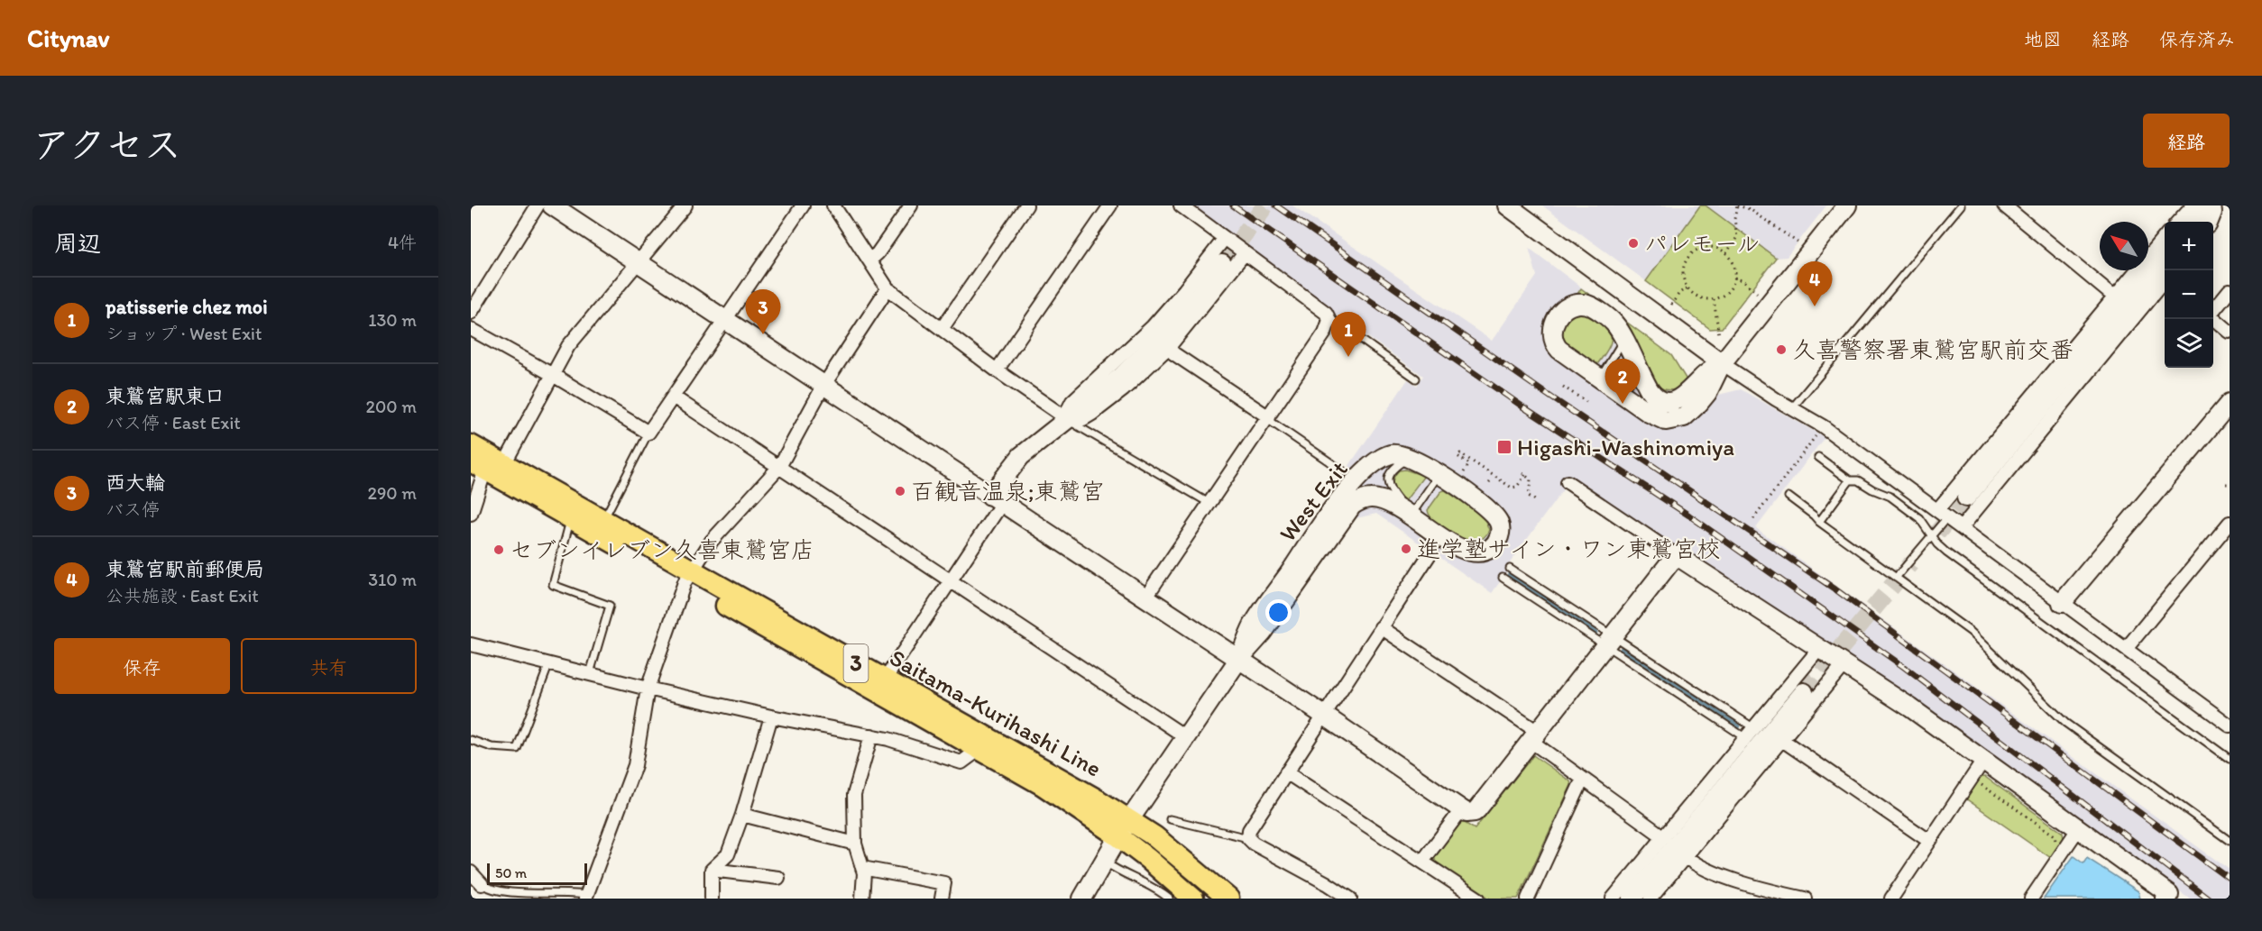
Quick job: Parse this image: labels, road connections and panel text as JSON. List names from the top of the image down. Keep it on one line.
{"streets":{"main road":["3","Saitama-Kurihashi Line"],"street":["West Exit"]},"places":{"other":["パレモール","久喜警察署東鷲宮駅前交番","百観音温泉;東鷲宮","進学塾サイン・ワン東鷲宮校","セブンイレブン久喜東鷲宮店"],"transit":["Higashi-Washinomiya"]},"scale_bar":"50 m","north":"top left","page":{"header":"Citynav","nav":["地図","経路","保存済み"],"title":"アクセス","buttons":["経路",["保存","共有"]],"heading":["周辺","4件"],"map_buttons":["+","−"],"pins":["4","3","1","2"],"list":[{"mark":"1","name":"patisserie chez moi","note":"ショップ · West Exit","value":"130 m"},{"mark":"2","name":"東鷲宮駅東口","note":"バス停 · East Exit","value":"200 m"},{"mark":"3","name":"西大輪","note":"バス停","value":"290 m"},{"mark":"4","name":"東鷲宮駅前郵便局","note":"公共施設 · East Exit","value":"310 m"}],"scale":"50 m"}}
